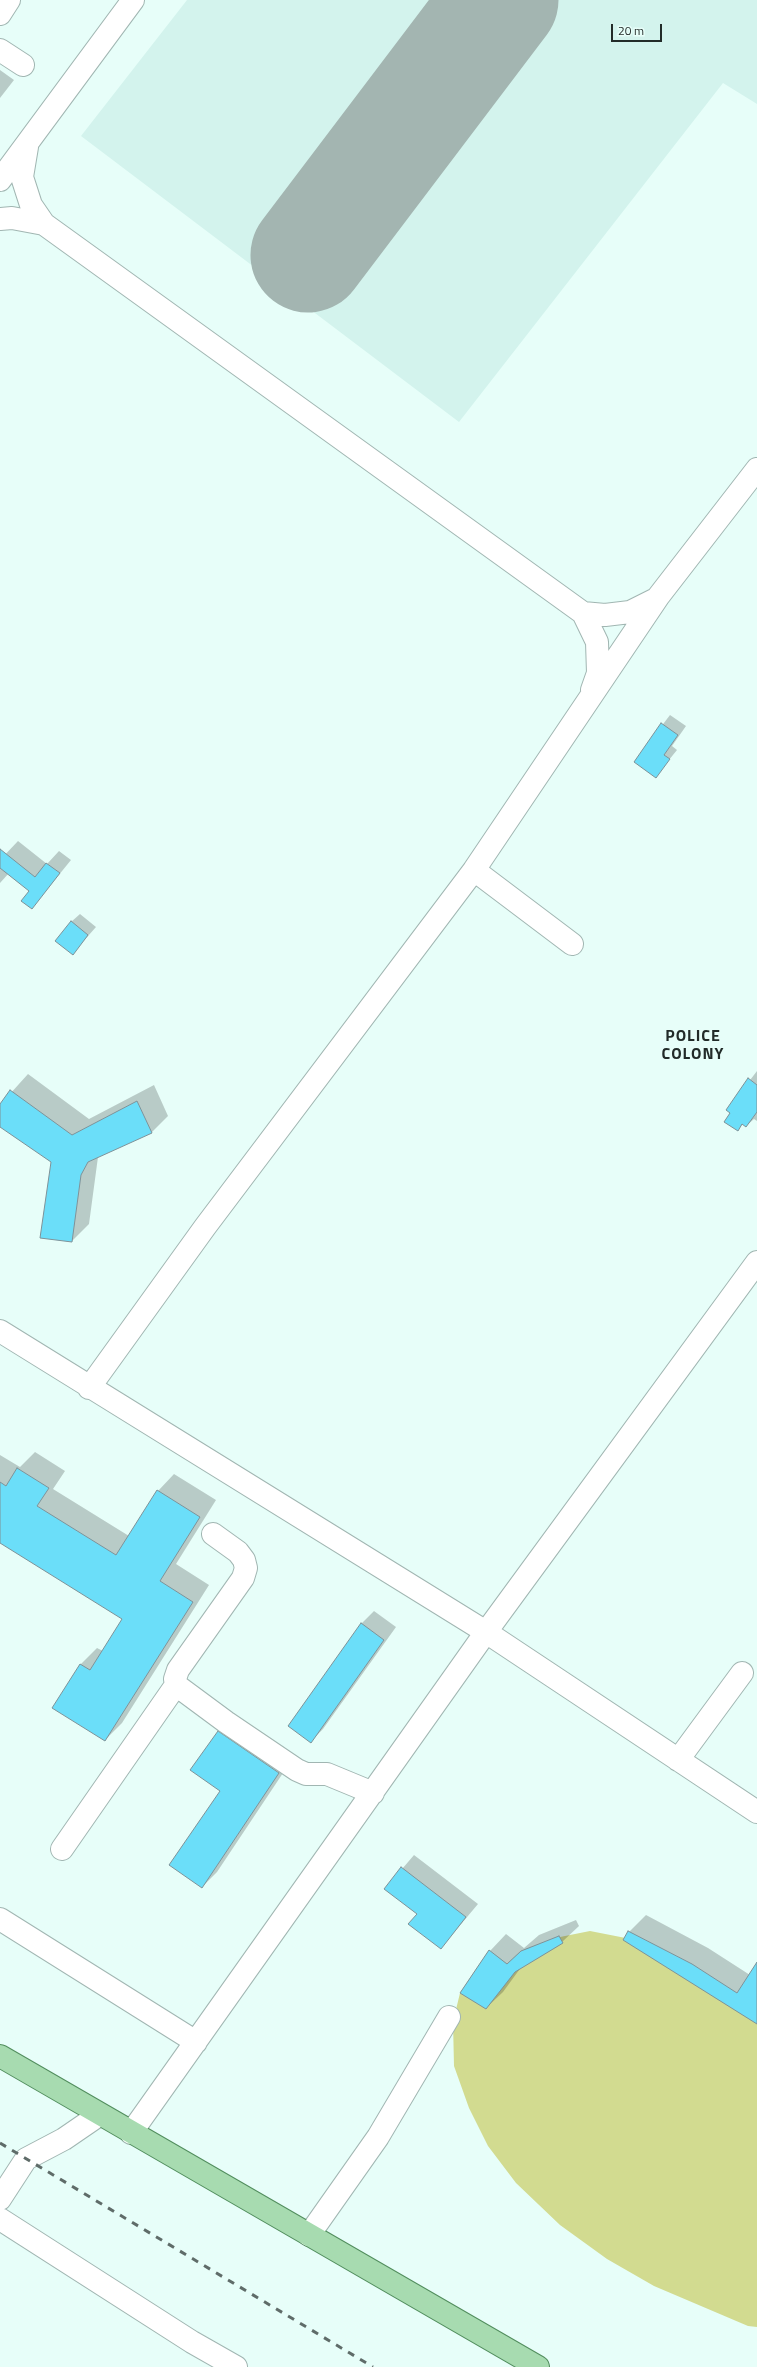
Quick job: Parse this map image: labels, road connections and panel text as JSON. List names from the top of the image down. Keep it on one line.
{"districts":["POLICE COLONY"],"scale_bar":"20 m"}
